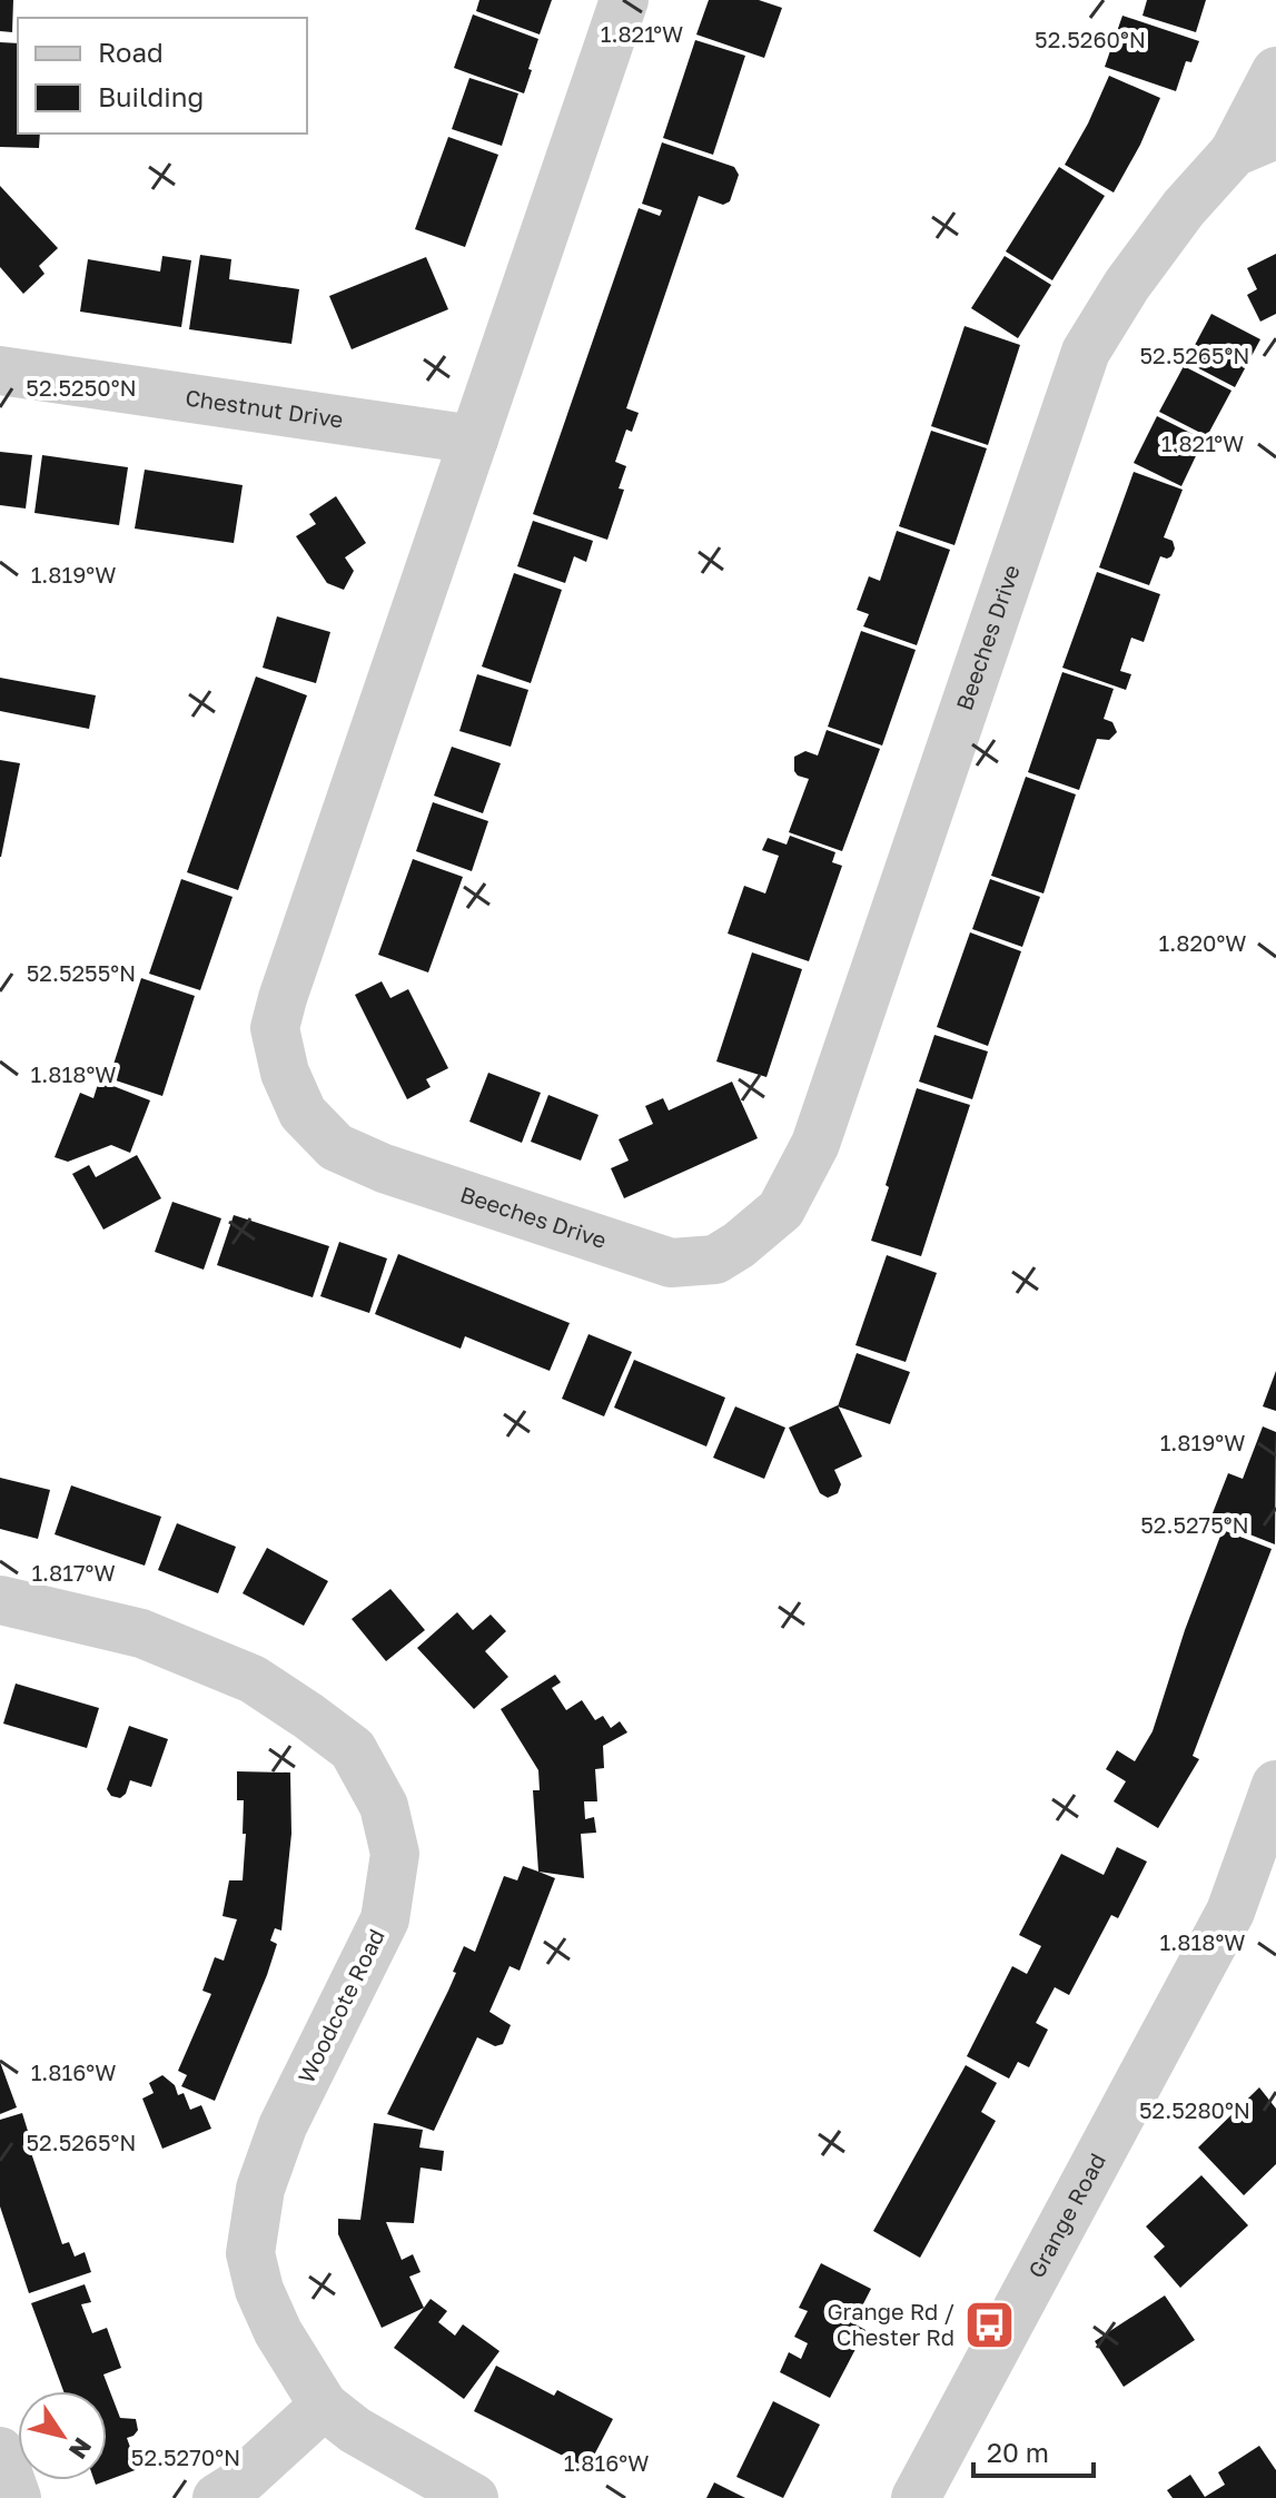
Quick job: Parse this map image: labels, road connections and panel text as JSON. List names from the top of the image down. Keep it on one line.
{"streets":{"street":["Chestnut Drive","Beeches Drive","Woodcote Road","Grange Road"]},"crossings":[["Chestnut Drive","Beeches Drive"]],"places":{"bus stop":["Grange Rd / Chester Rd"]},"legend":["Road","Building"],"scale_bar":"20 m","north":"bottom right","coordinates":["1.821°W","52.5260°N","52.5265°N","52.5250°N","1.819°W","1.820°W","52.5255°N","1.818°W","52.5275°N","1.817°W","1.816°W","52.5280°N","52.5270°N"]}
